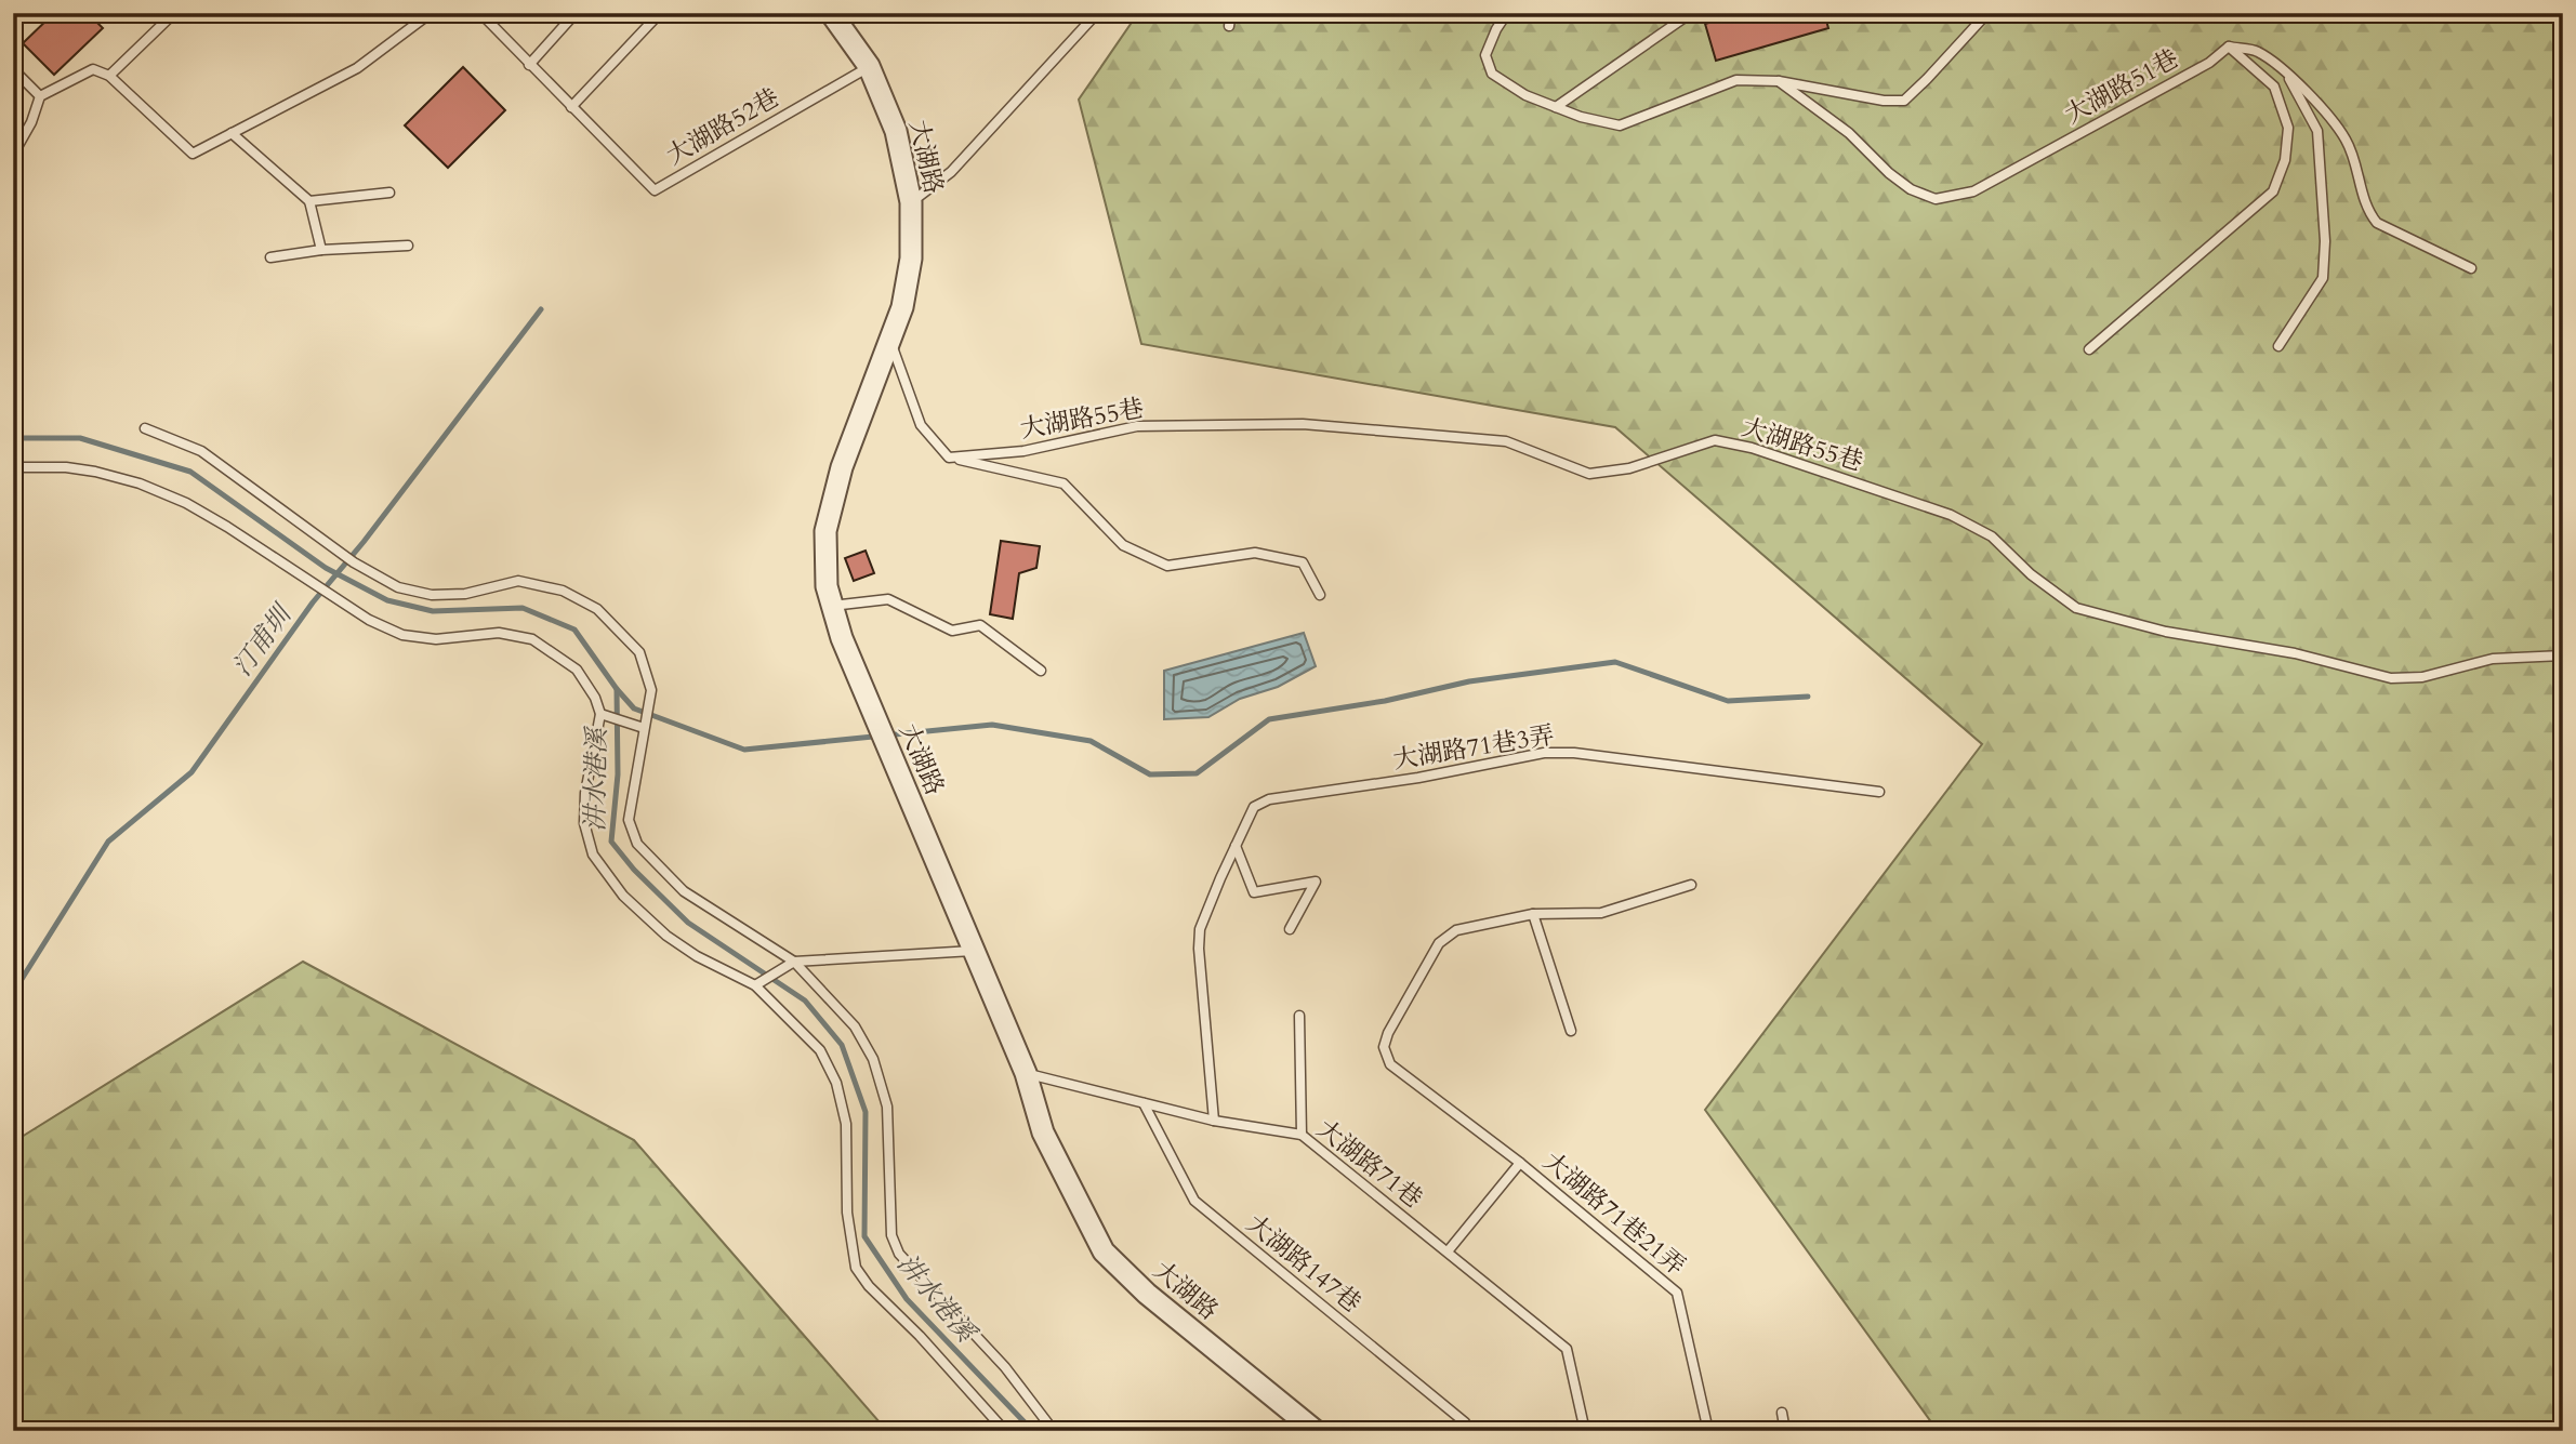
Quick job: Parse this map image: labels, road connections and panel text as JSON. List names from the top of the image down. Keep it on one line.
{"streets":{"street":["大湖路"],"lane":["大湖路51巷","大湖路52巷","大湖路55巷","大湖路71巷3弄","大湖路71巷","大湖路71巷21弄","大湖路147巷"]},"crossings":[["大湖路52巷","大湖路"],["大湖路","大湖路71巷"],["大湖路71巷3弄","大湖路71巷"],["大湖路71巷","大湖路71巷21弄"],["大湖路71巷","大湖路147巷"]],"water":["汀甫圳","汫水港溪"]}
